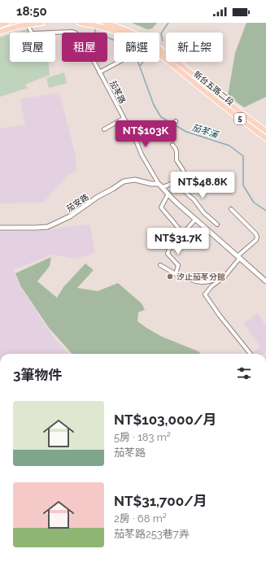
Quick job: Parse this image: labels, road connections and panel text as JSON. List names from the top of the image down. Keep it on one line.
{"streets":{"main road":["新台五路二段","5"],"street":["茄苳路","茄安路"]},"crossings":[["茄苳路","茄安路"]],"water":["茄苳溪"],"places":["汐止茄苳分館"],"page":{"status":"18:50","chip":["買屋","租屋","篩選","新上架"],"price":["NT$103K","NT$48.8K","NT$31.7K"],"heading":"3筆物件","list":[{"name":"NT$103,000/月","note":"5房 · 183 m² · 茄苳路"},{"name":"NT$31,700/月","note":"2房 · 68 m² · 茄苳路253巷7弄"}]}}
